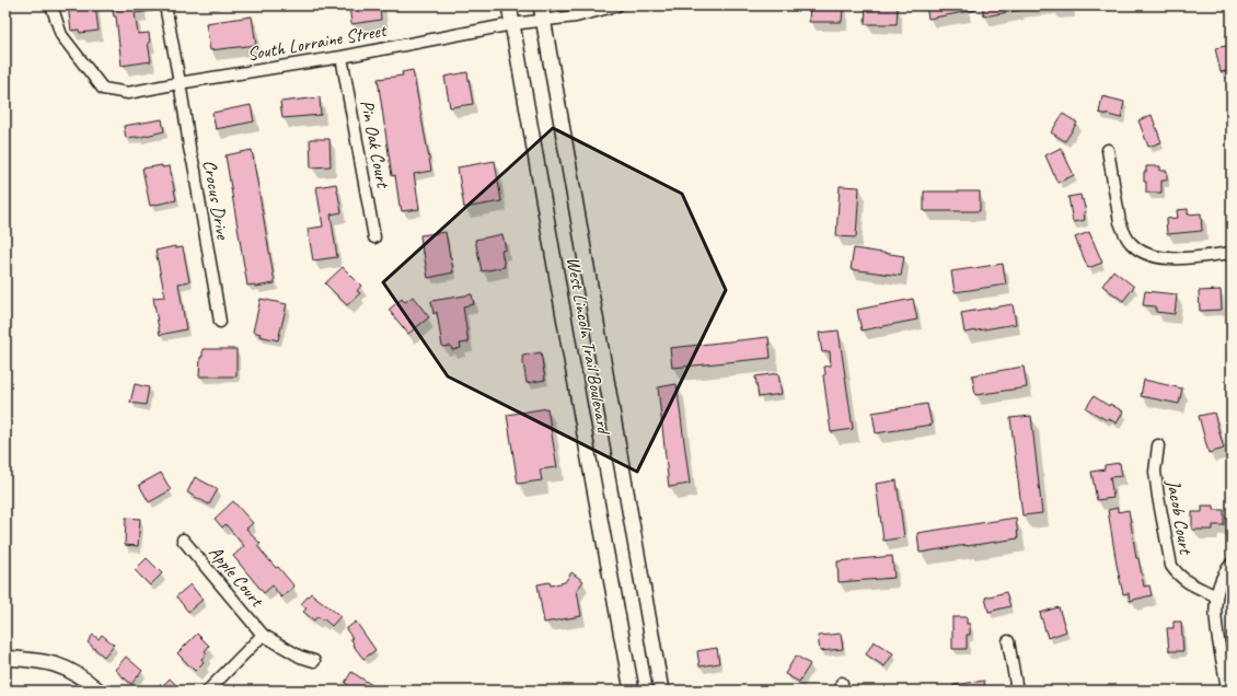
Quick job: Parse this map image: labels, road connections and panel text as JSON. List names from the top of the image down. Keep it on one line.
{"streets":{"main road":["West Lincoln Trail Boulevard"],"street":["South Lorraine Street","Pin Oak Court","Crocus Drive","Jacob Court","Apple Court"]},"crossings":[["South Lorraine Street","Pin Oak Court"],["South Lorraine Street","Crocus Drive"],["South Lorraine Street","West Lincoln Trail Boulevard"]]}
